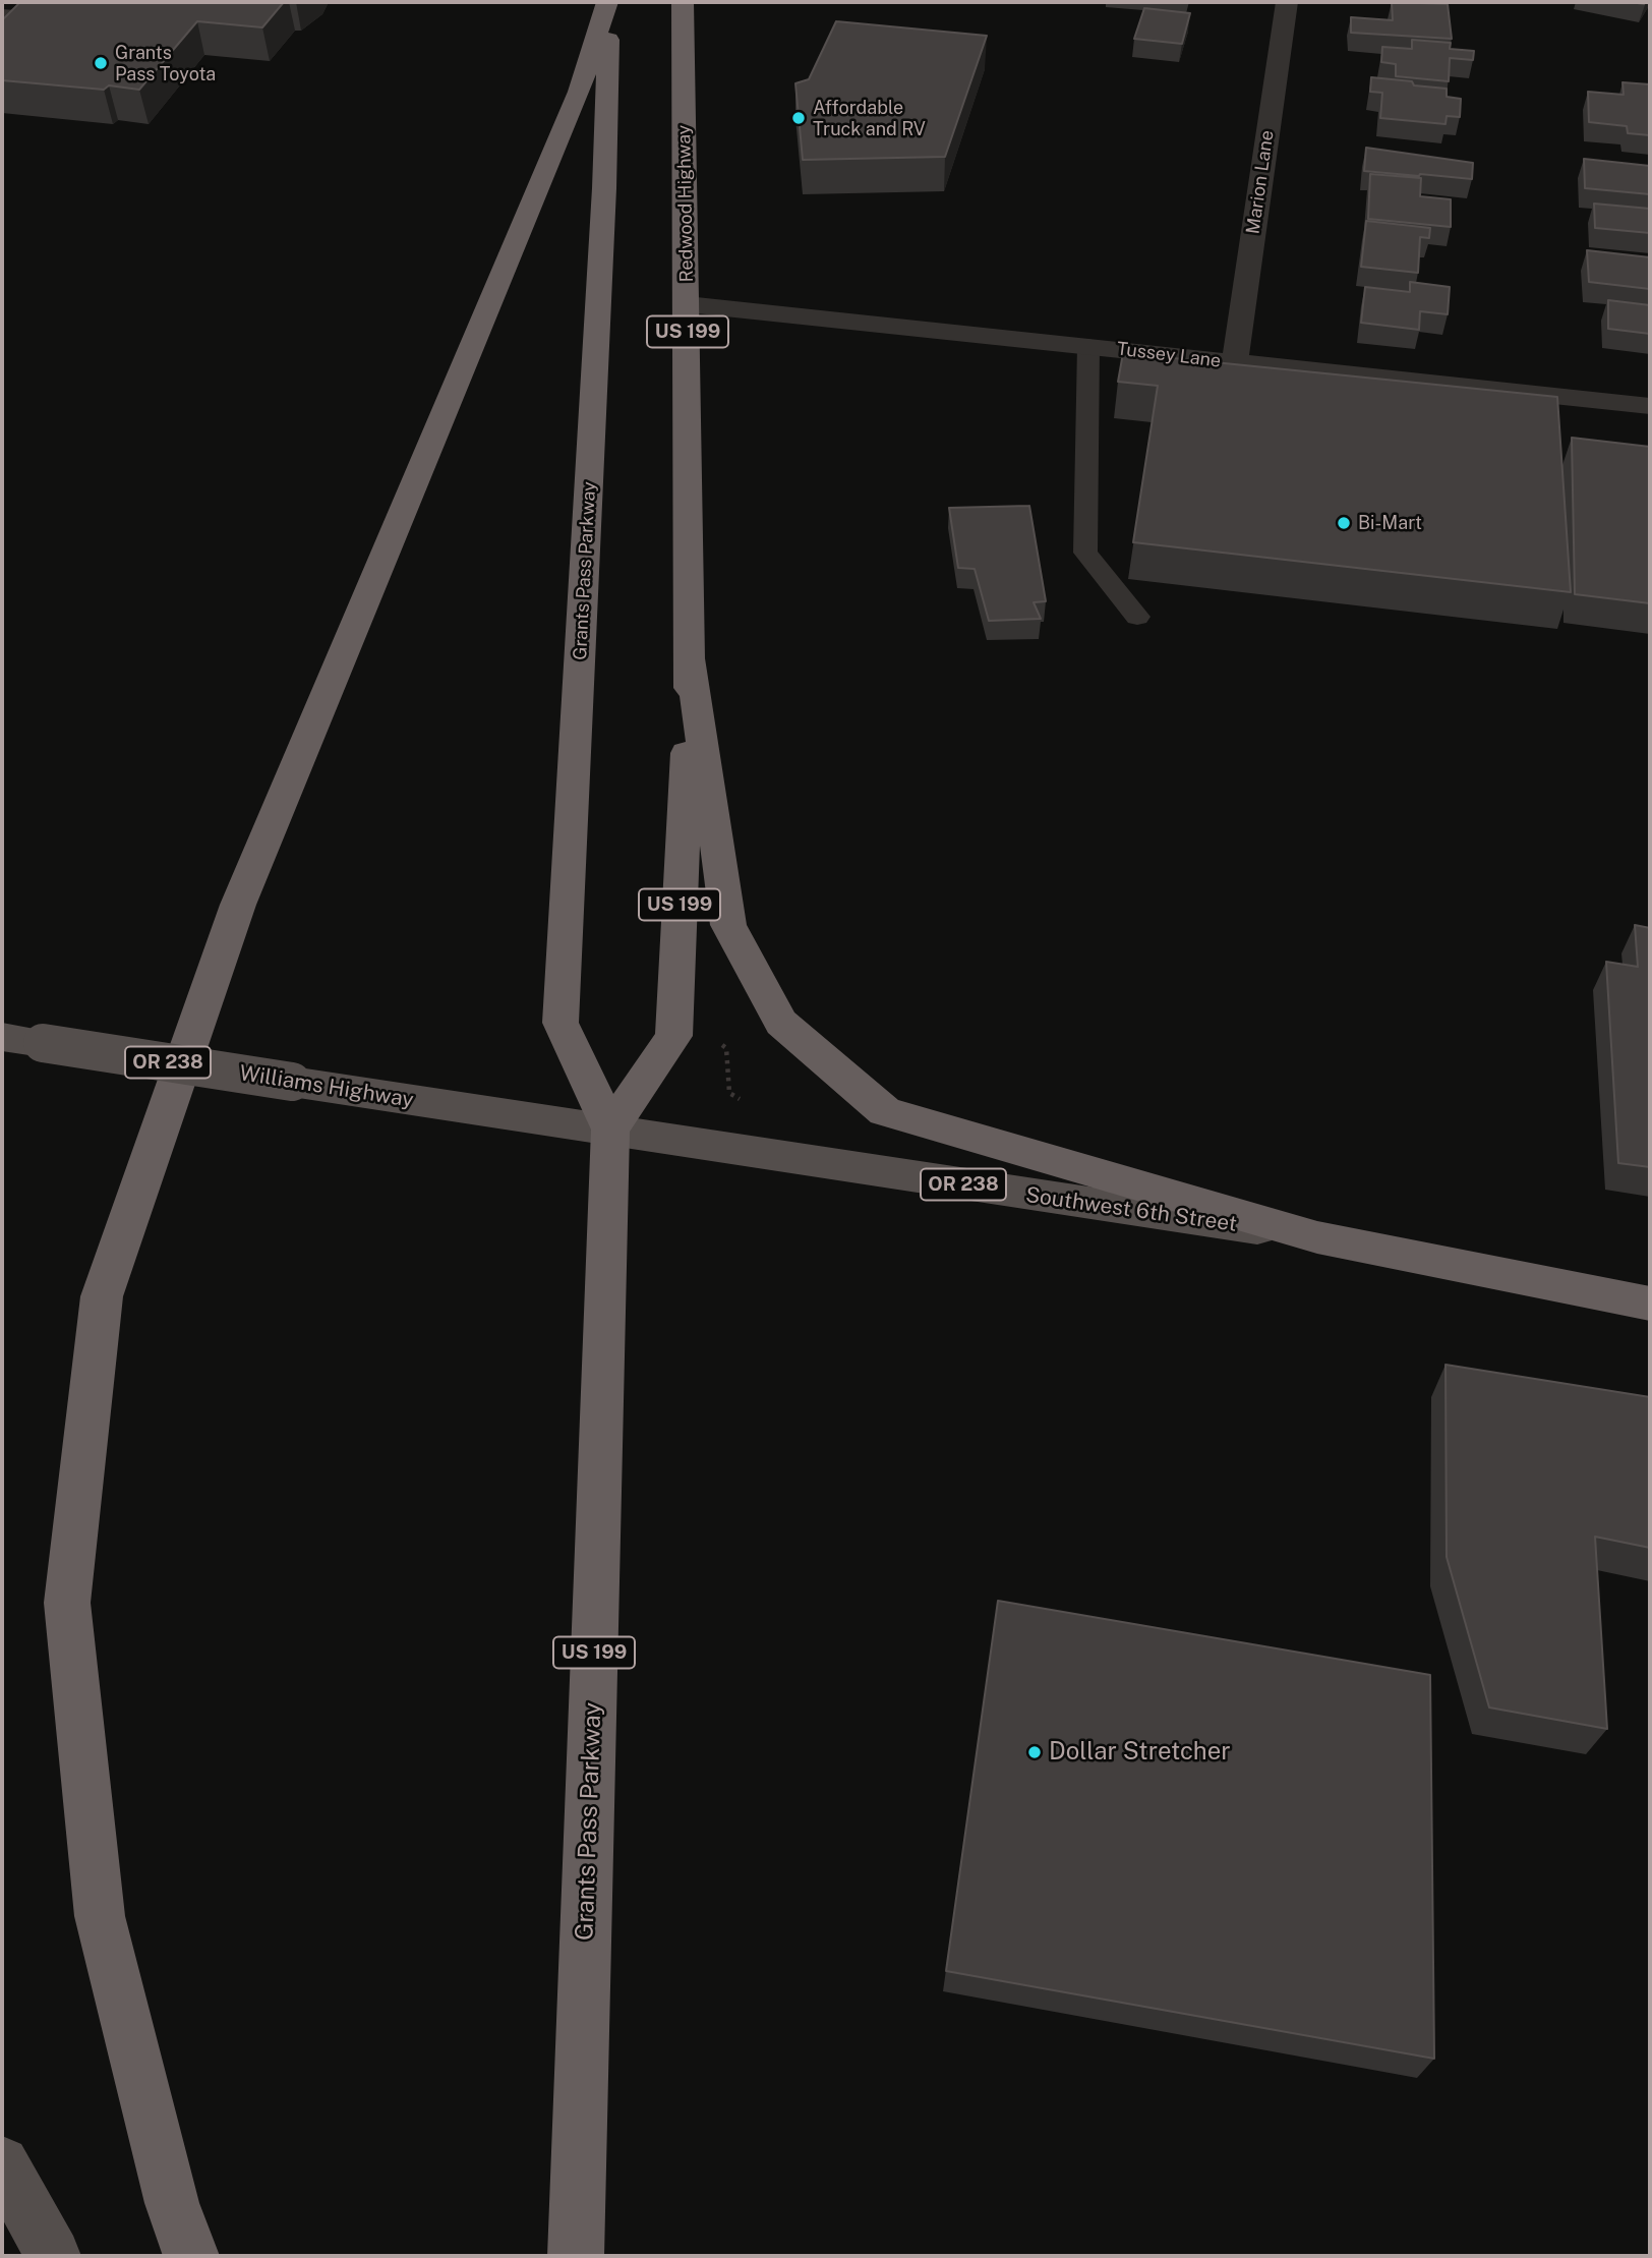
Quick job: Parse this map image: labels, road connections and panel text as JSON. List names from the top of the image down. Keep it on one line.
{"streets":{"highway":["Redwood Highway","US 199","Grants Pass Parkway","OR 238","Southwest 6th Street"],"main road":["Williams Highway"],"street":["Marion Lane","Tussey Lane"]},"crossings":[["Marion Lane","Tussey Lane"],["Redwood Highway","US 199"],["Redwood Highway","Tussey Lane"],["US 199","Grants Pass Parkway"],["US 199","Williams Highway"],["US 199","Southwest 6th Street"],["Grants Pass Parkway","Williams Highway"],["Grants Pass Parkway","Southwest 6th Street"],["Williams Highway","Southwest 6th Street"]],"places":["Grants Pass Toyota","Affordable Truck and RV","Bi-Mart","Dollar Stretcher"]}
